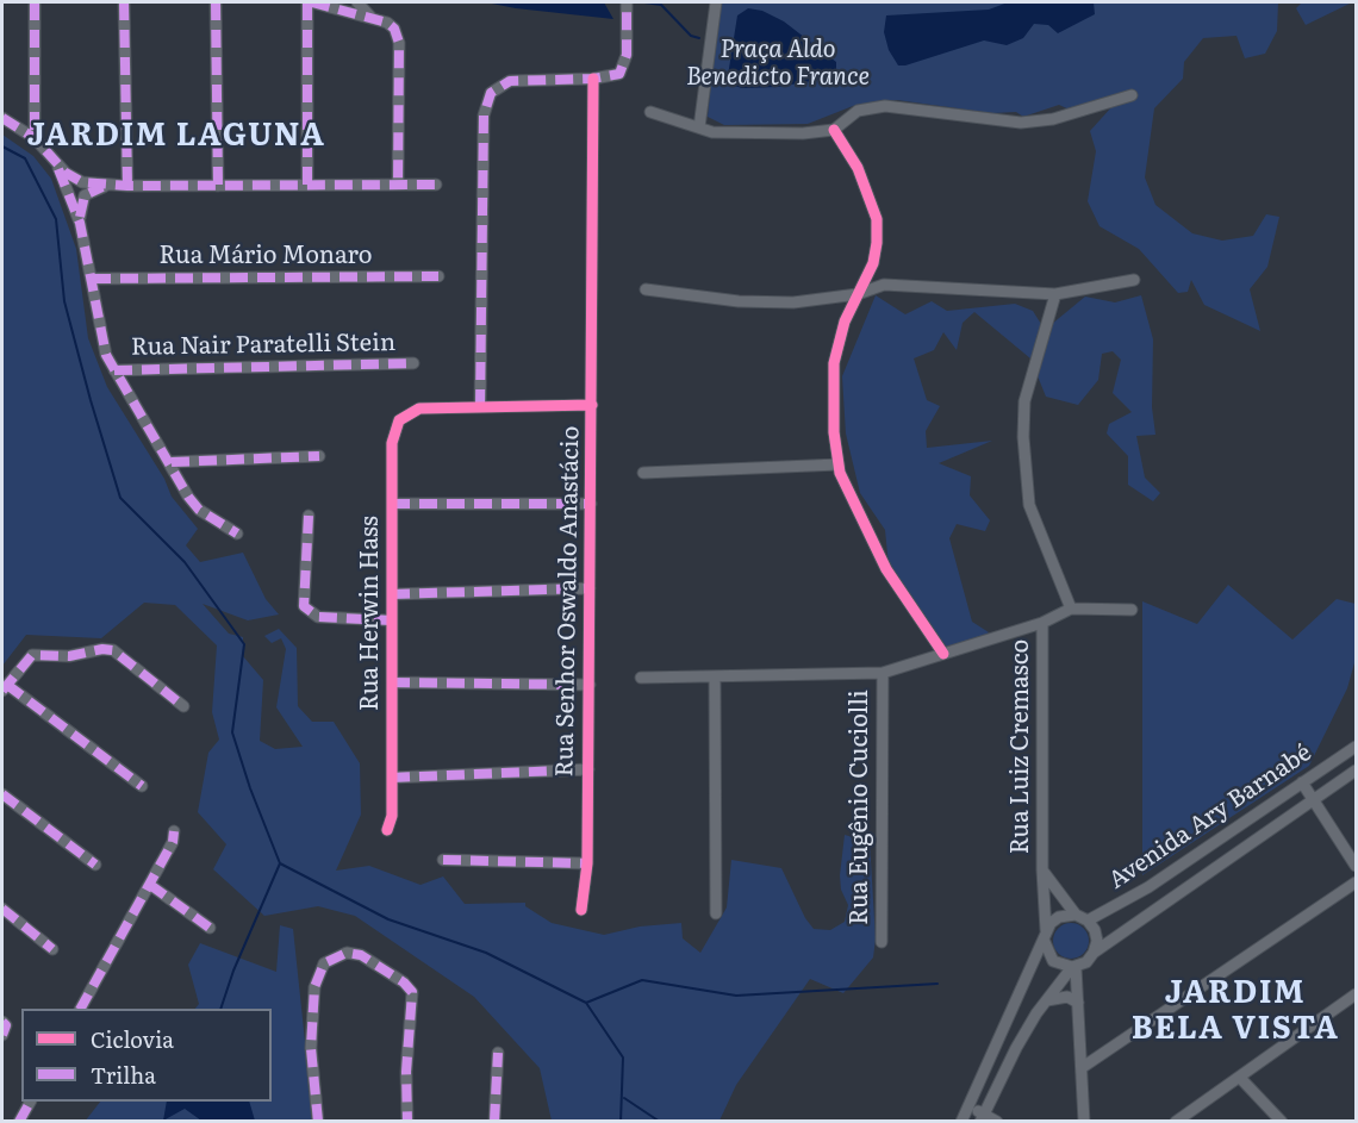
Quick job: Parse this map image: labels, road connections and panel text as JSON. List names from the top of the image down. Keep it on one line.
{"streets":{"street":["Rua Mário Monaro","Rua Nair Paratelli Stein","Rua Senhor Oswaldo Anastácio","Rua Herwin Hass","Rua Luiz Cremasco","Rua Eugênio Cuciolli","Avenida Ary Barnabé"]},"crossings":[["Rua Luiz Cremasco","Avenida Ary Barnabé"]],"districts":["JARDIM LAGUNA","JARDIM BELA VISTA"],"parks":["Praça Aldo Benedicto France"],"legend":["Ciclovia","Trilha"]}
